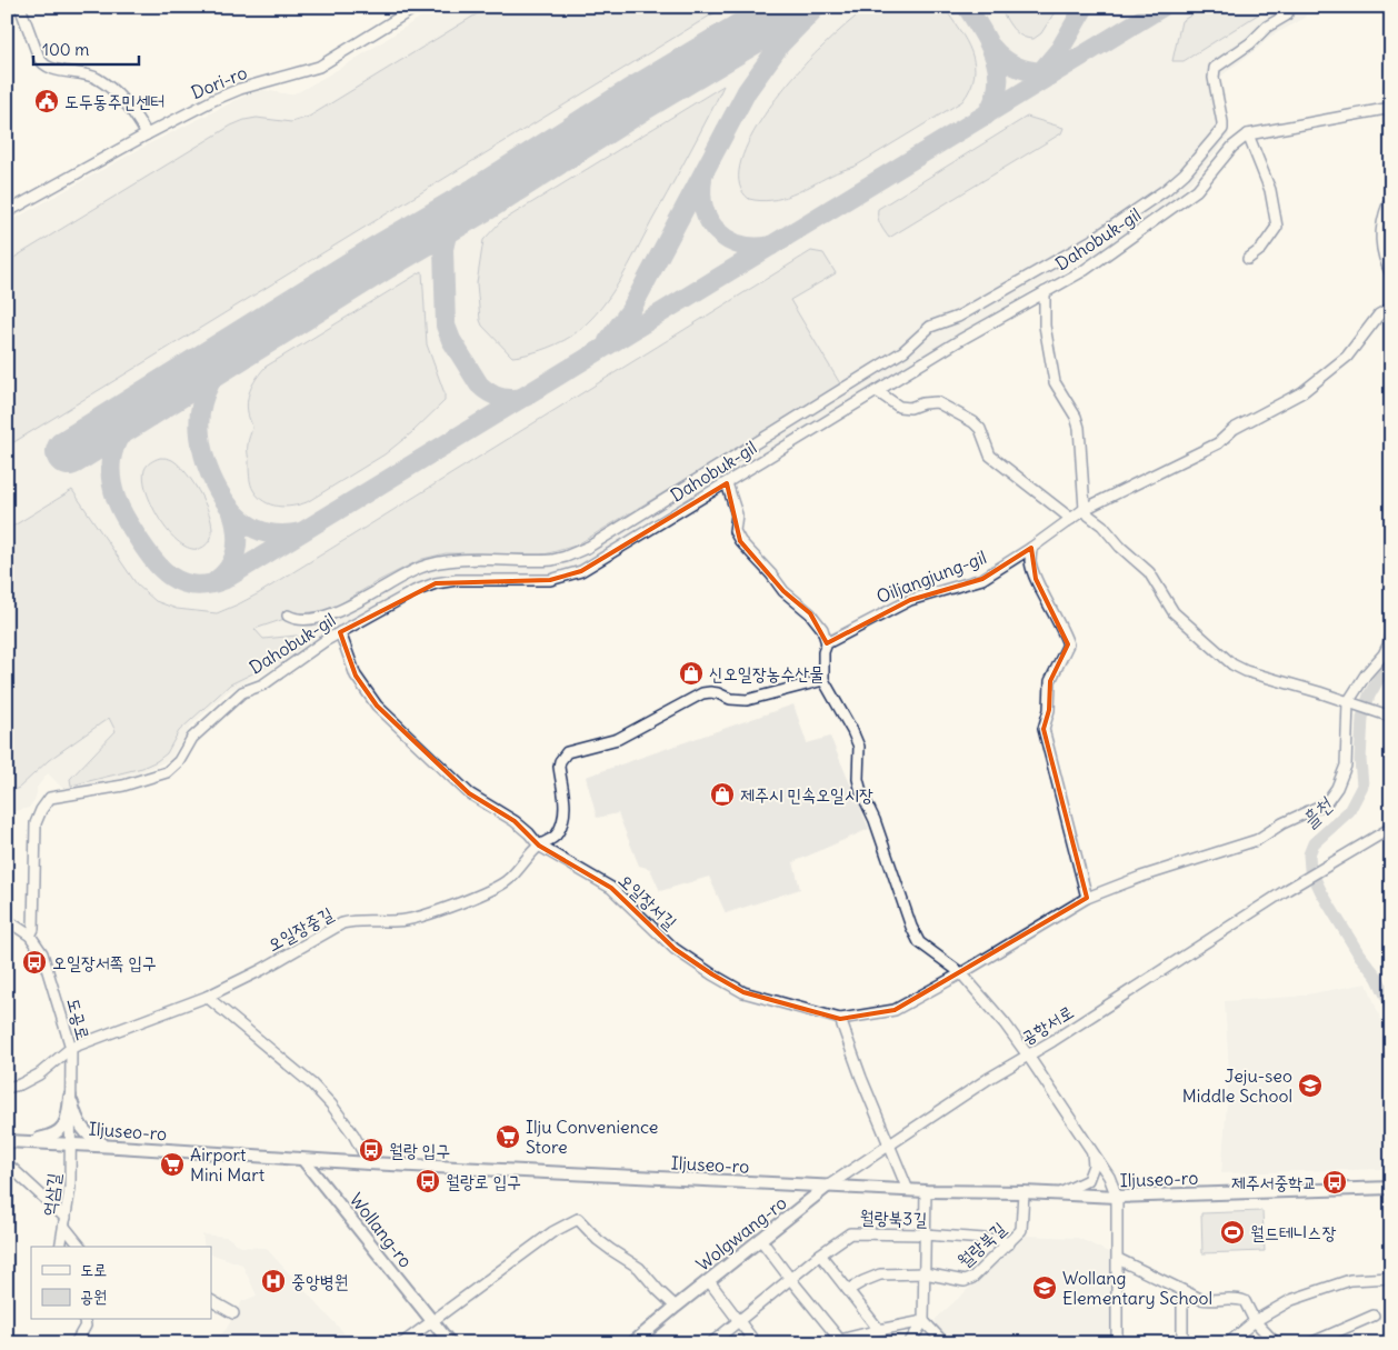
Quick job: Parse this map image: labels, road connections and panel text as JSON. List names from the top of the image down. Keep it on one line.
{"streets":{"main road":["Iljuseo-ro","Wollang-ro","Wolgwang-ro"],"street":["Dori-ro","Dahobuk-gil","Oiljangjung-gil","오일장서길","오일장중길","도공로","공항서로","억삼길","월랑북3길","월랑북길"]},"crossings":[["Dahobuk-gil","오일장서길"],["Dahobuk-gil","도공로"],["오일장서길","오일장중길"],["오일장중길","도공로"],["도공로","Iljuseo-ro"],["도공로","억삼길"],["공항서로","Iljuseo-ro"],["공항서로","Wolgwang-ro"],["Iljuseo-ro","억삼길"],["Iljuseo-ro","Wollang-ro"],["Iljuseo-ro","Wolgwang-ro"],["Iljuseo-ro","월랑북길"],["월랑북3길","월랑북길"]],"water":["흘천"],"places":{"public building":["도두동주민센터"],"shop":["신오일장농수산물","제주시 민속오일시장"],"bus stop":["오일장서쪽 입구","월랑 입구","월랑로 입구","제주서중학교"],"school or university":["Jeju-seo Middle School","Wollang Elementary School"],"supermarket":["Ilju Convenience Store","Airport Mini Mart"],"sports":["월드테니스장"],"hospital":["중앙병원"]},"legend":["도로","공원"],"scale_bar":"100 m"}
